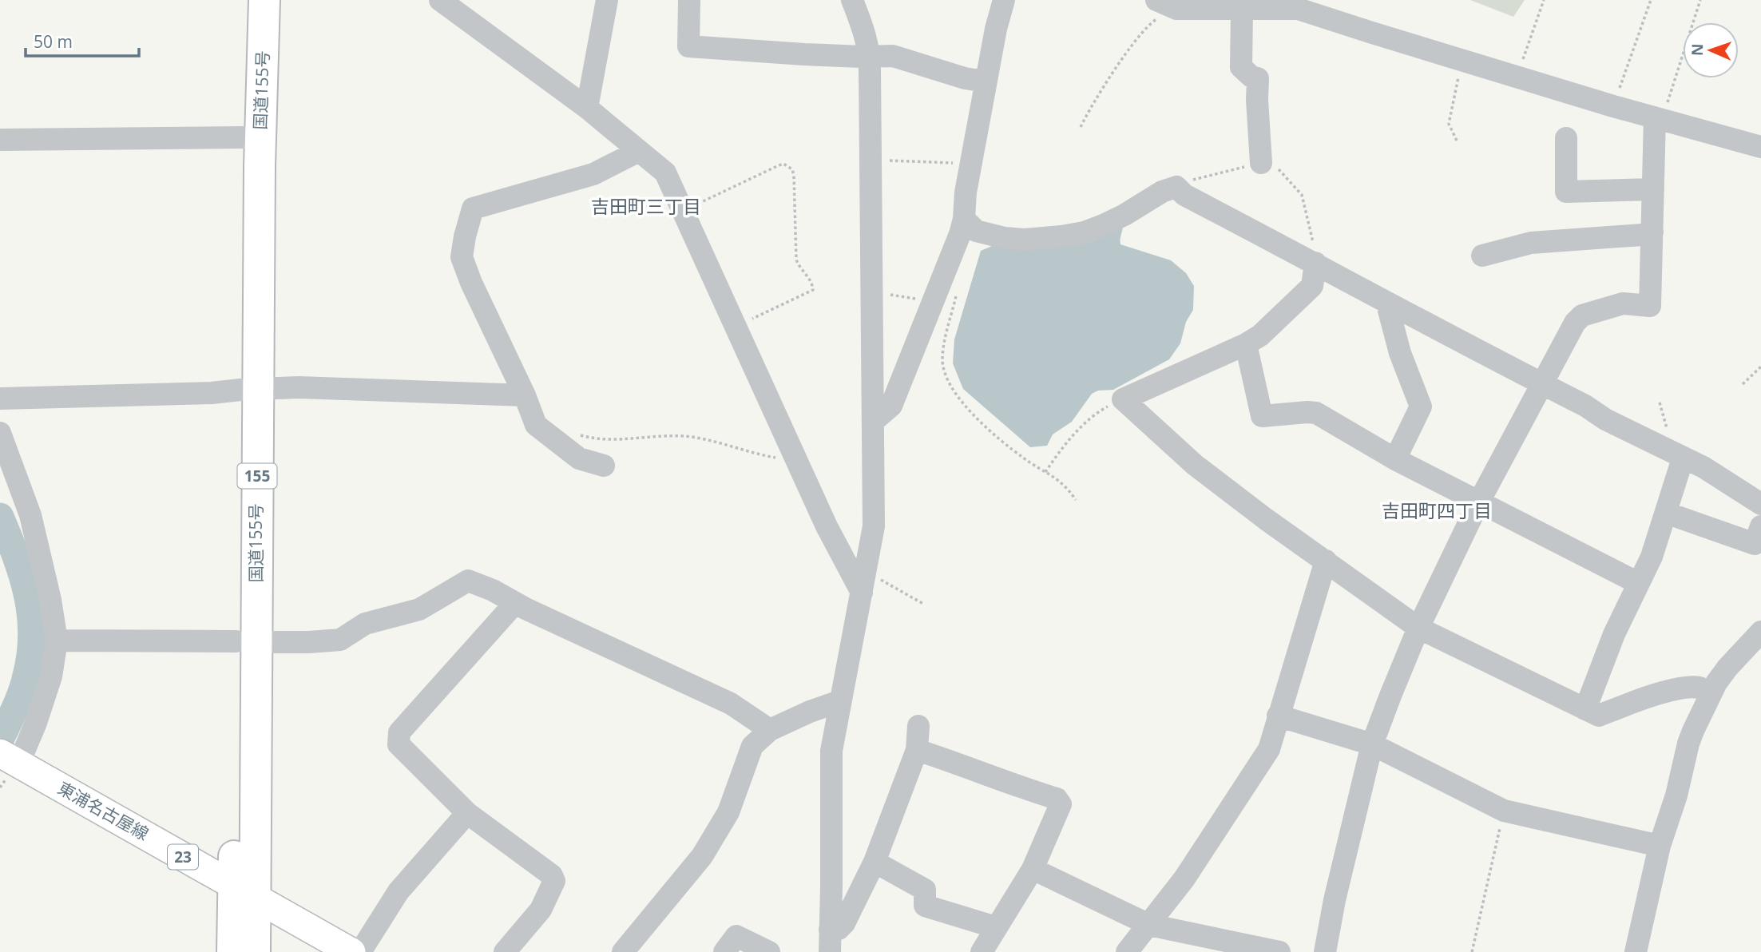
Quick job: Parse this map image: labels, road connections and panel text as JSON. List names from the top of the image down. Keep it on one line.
{"streets":{"highway":["国道155号","155"],"main road":["東浦名古屋線","23"]},"crossings":[["国道155号","東浦名古屋線"]],"districts":["吉田町三丁目","吉田町四丁目"],"scale_bar":"50 m","north":"left"}
